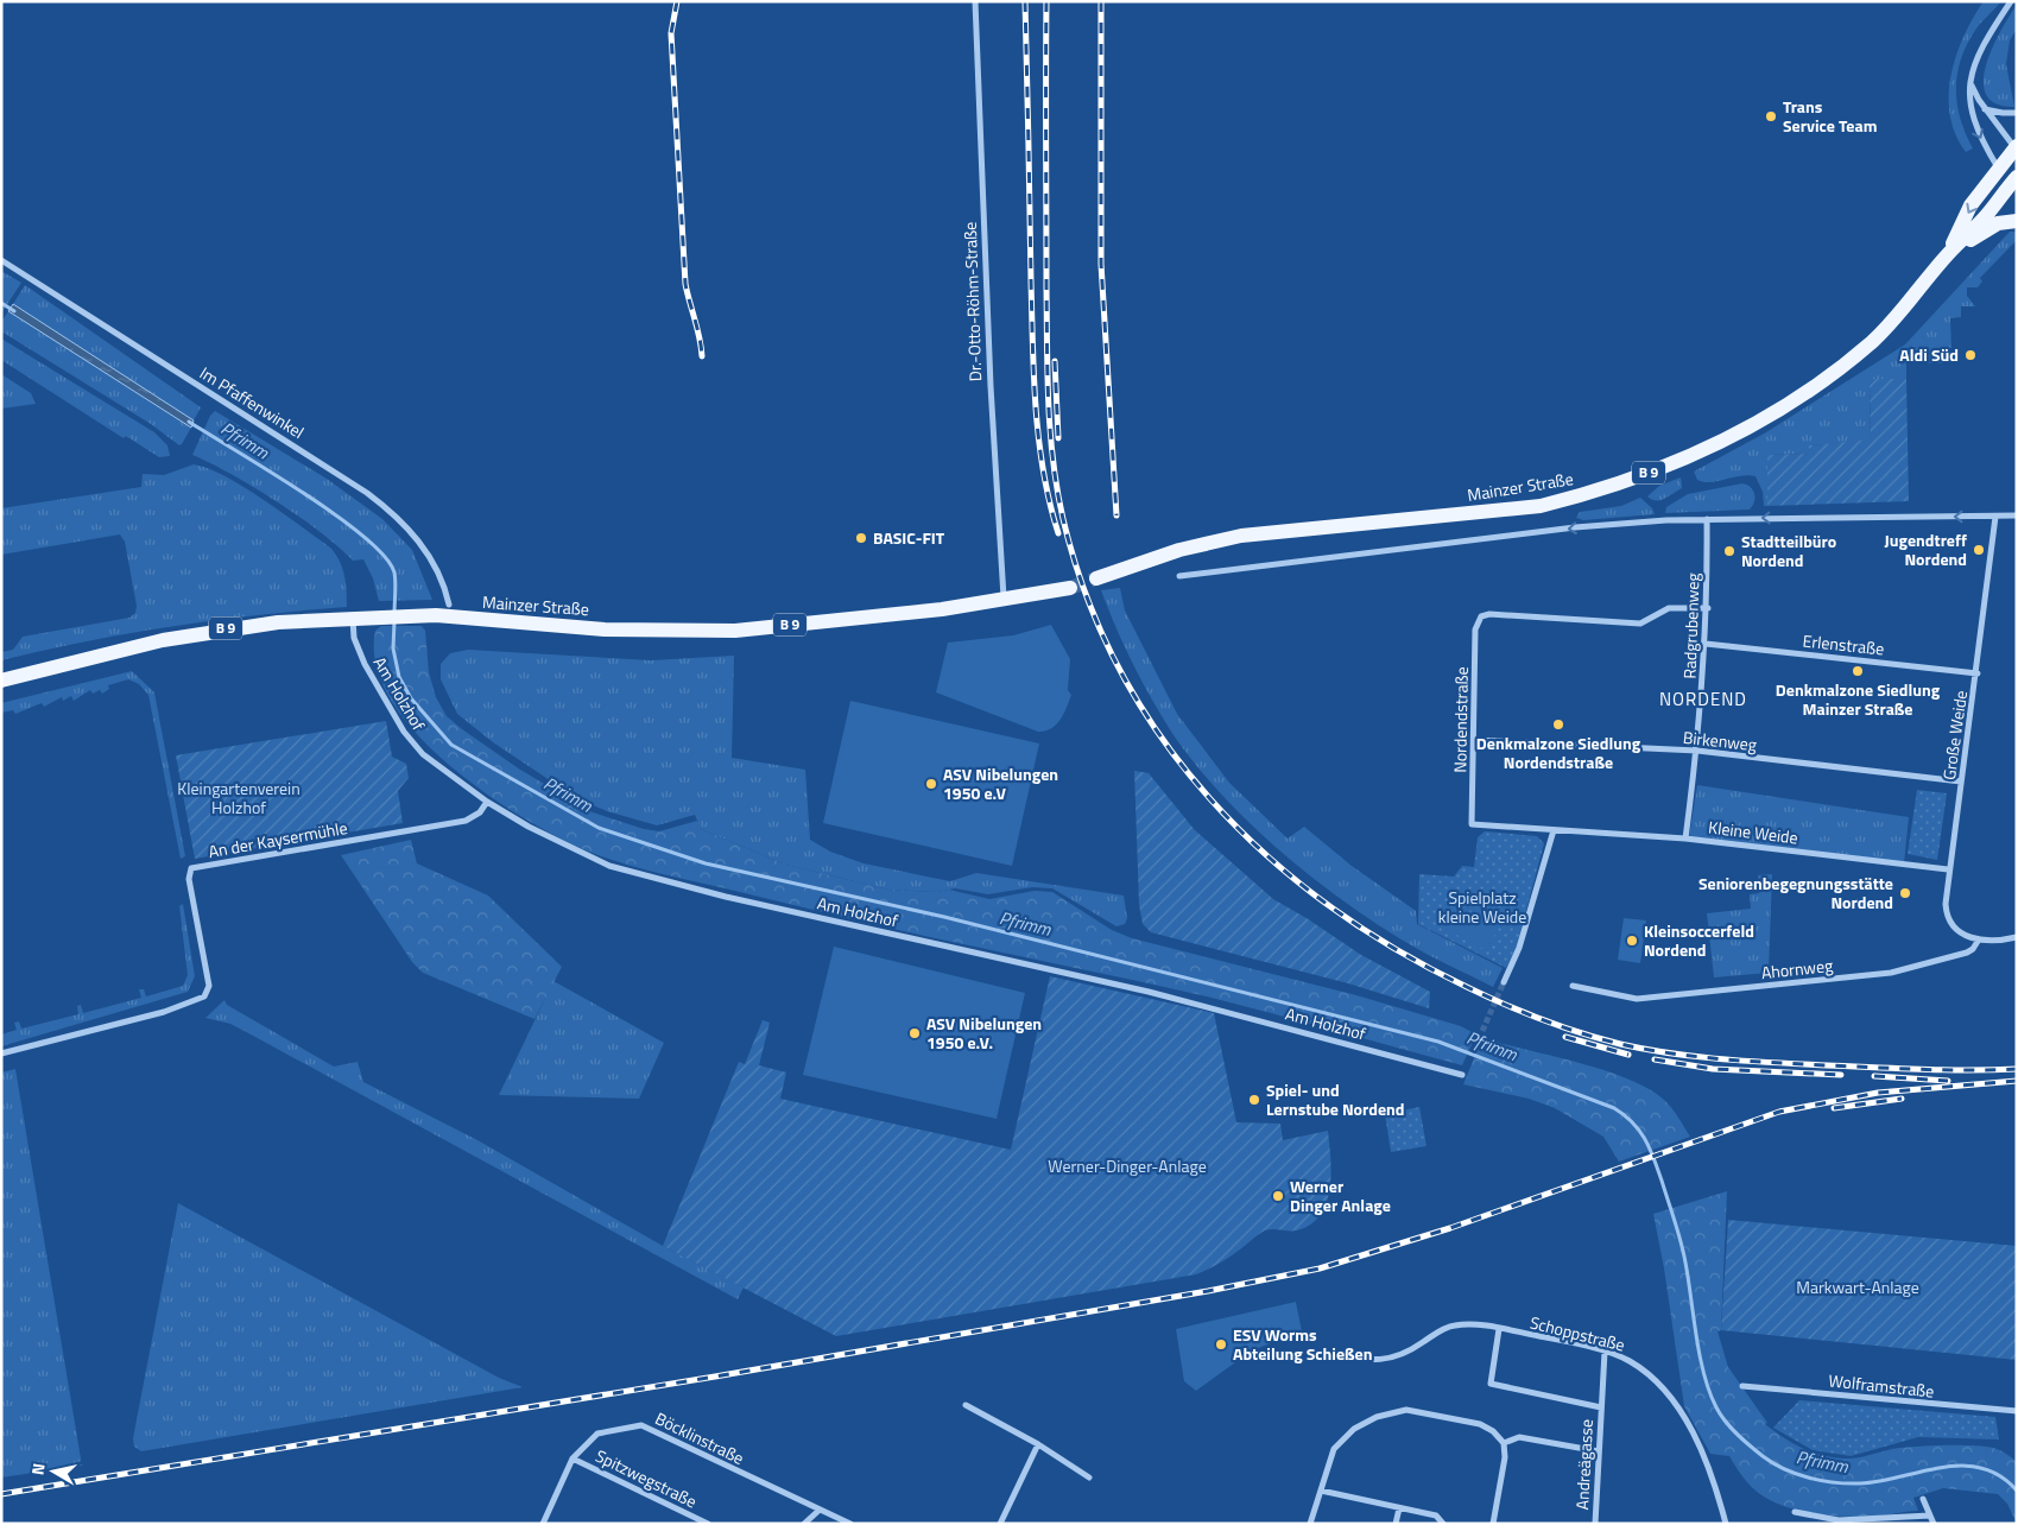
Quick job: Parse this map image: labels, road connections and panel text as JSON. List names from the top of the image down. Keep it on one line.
{"streets":{"main road":["B 9","Mainzer Straße"],"street":["Dr.-Otto-Röhm-Straße","Im Pfaffenwinkel","Radgrubenweg","Erlenstraße","Am Holzhof","Nordendstraße","Große Weide","Birkenweg","Kleine Weide","An der Kaysermühle","Ahornweg","Schoppstraße","Wolframstraße","Böcklinstraße","Andreägasse","Spitzwegstraße"]},"crossings":[["Dr.-Otto-Röhm-Straße","Mainzer Straße"],["Im Pfaffenwinkel","Mainzer Straße"],["Mainzer Straße","Am Holzhof"],["Radgrubenweg","Erlenstraße"],["Radgrubenweg","Nordendstraße"],["Radgrubenweg","Birkenweg"],["Radgrubenweg","Kleine Weide"],["Erlenstraße","Große Weide"],["Am Holzhof","An der Kaysermühle"],["Nordendstraße","Birkenweg"],["Nordendstraße","Kleine Weide"],["Große Weide","Birkenweg"],["Große Weide","Kleine Weide"],["Große Weide","Ahornweg"],["Schoppstraße","Andreägasse"],["Böcklinstraße","Spitzwegstraße"]],"districts":["NORDEND"],"water":["Pfrimm"],"parks":["Kleingartenverein Holzhof","Spielplatz kleine Weide","Werner-Dinger-Anlage","Markwart-Anlage"],"places":["Trans Service Team","Aldi Süd","BASIC-FIT","Jugendtreff Nordend","Stadtteilbüro Nordend","Denkmalzone Siedlung Mainzer Straße","Denkmalzone Siedlung Nordendstraße","ASV Nibelungen 1950 e.V","Seniorenbegegnungsstätte Nordend","Kleinsoccerfeld Nordend","ASV Nibelungen 1950 e.V.","Spiel- und Lernstube Nordend","Werner Dinger Anlage","ESV Worms Abteilung Schießen"],"north":"left"}
